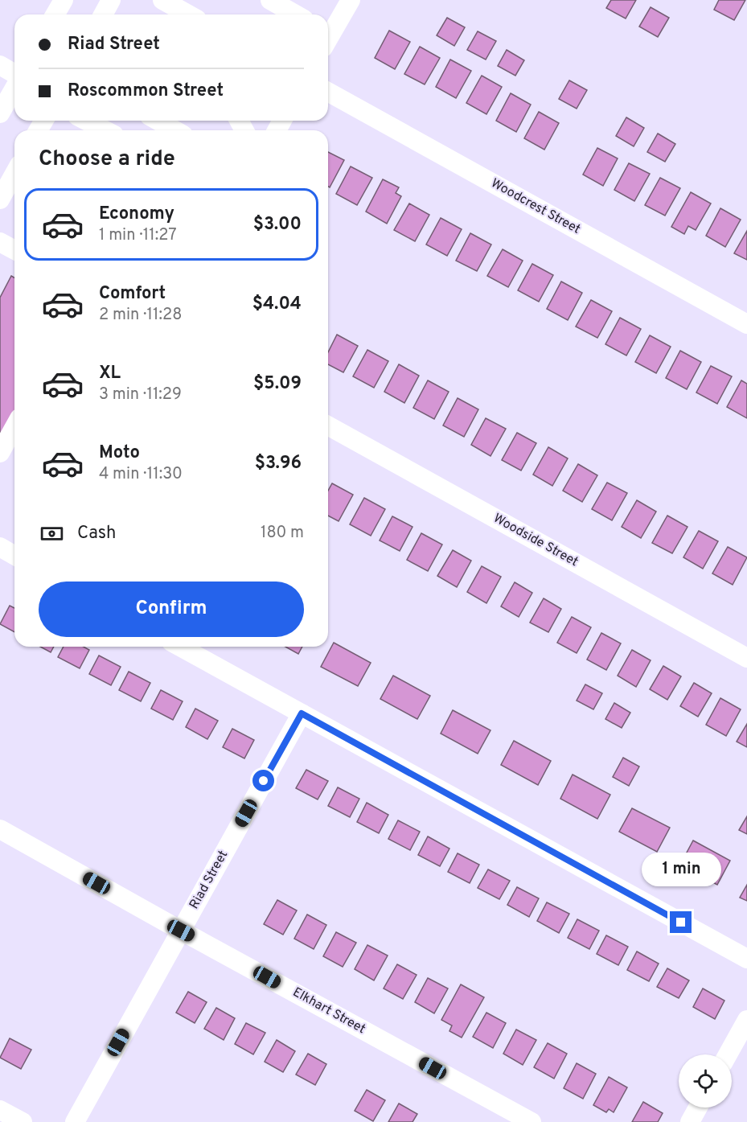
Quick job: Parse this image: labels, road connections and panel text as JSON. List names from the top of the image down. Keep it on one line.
{"streets":{"street":["Woodcrest Street","Woodside Street","Riad Street","Elkhart Street"]},"crossings":[["Riad Street","Elkhart Street"]],"page":{"banner":["Riad Street","Roscommon Street"],"heading":"Choose a ride","list":[{"name":"Economy","note":"1 min · 11:27","value":"$3.00"},{"name":"Comfort","note":"2 min · 11:28","value":"$4.04"},{"name":"XL","note":"3 min · 11:29","value":"$5.09"},{"name":"Moto","note":"4 min · 11:30","value":"$3.96"}],"pay":["Cash","180 m"],"buttons":"Confirm","bubble":"1 min"}}
